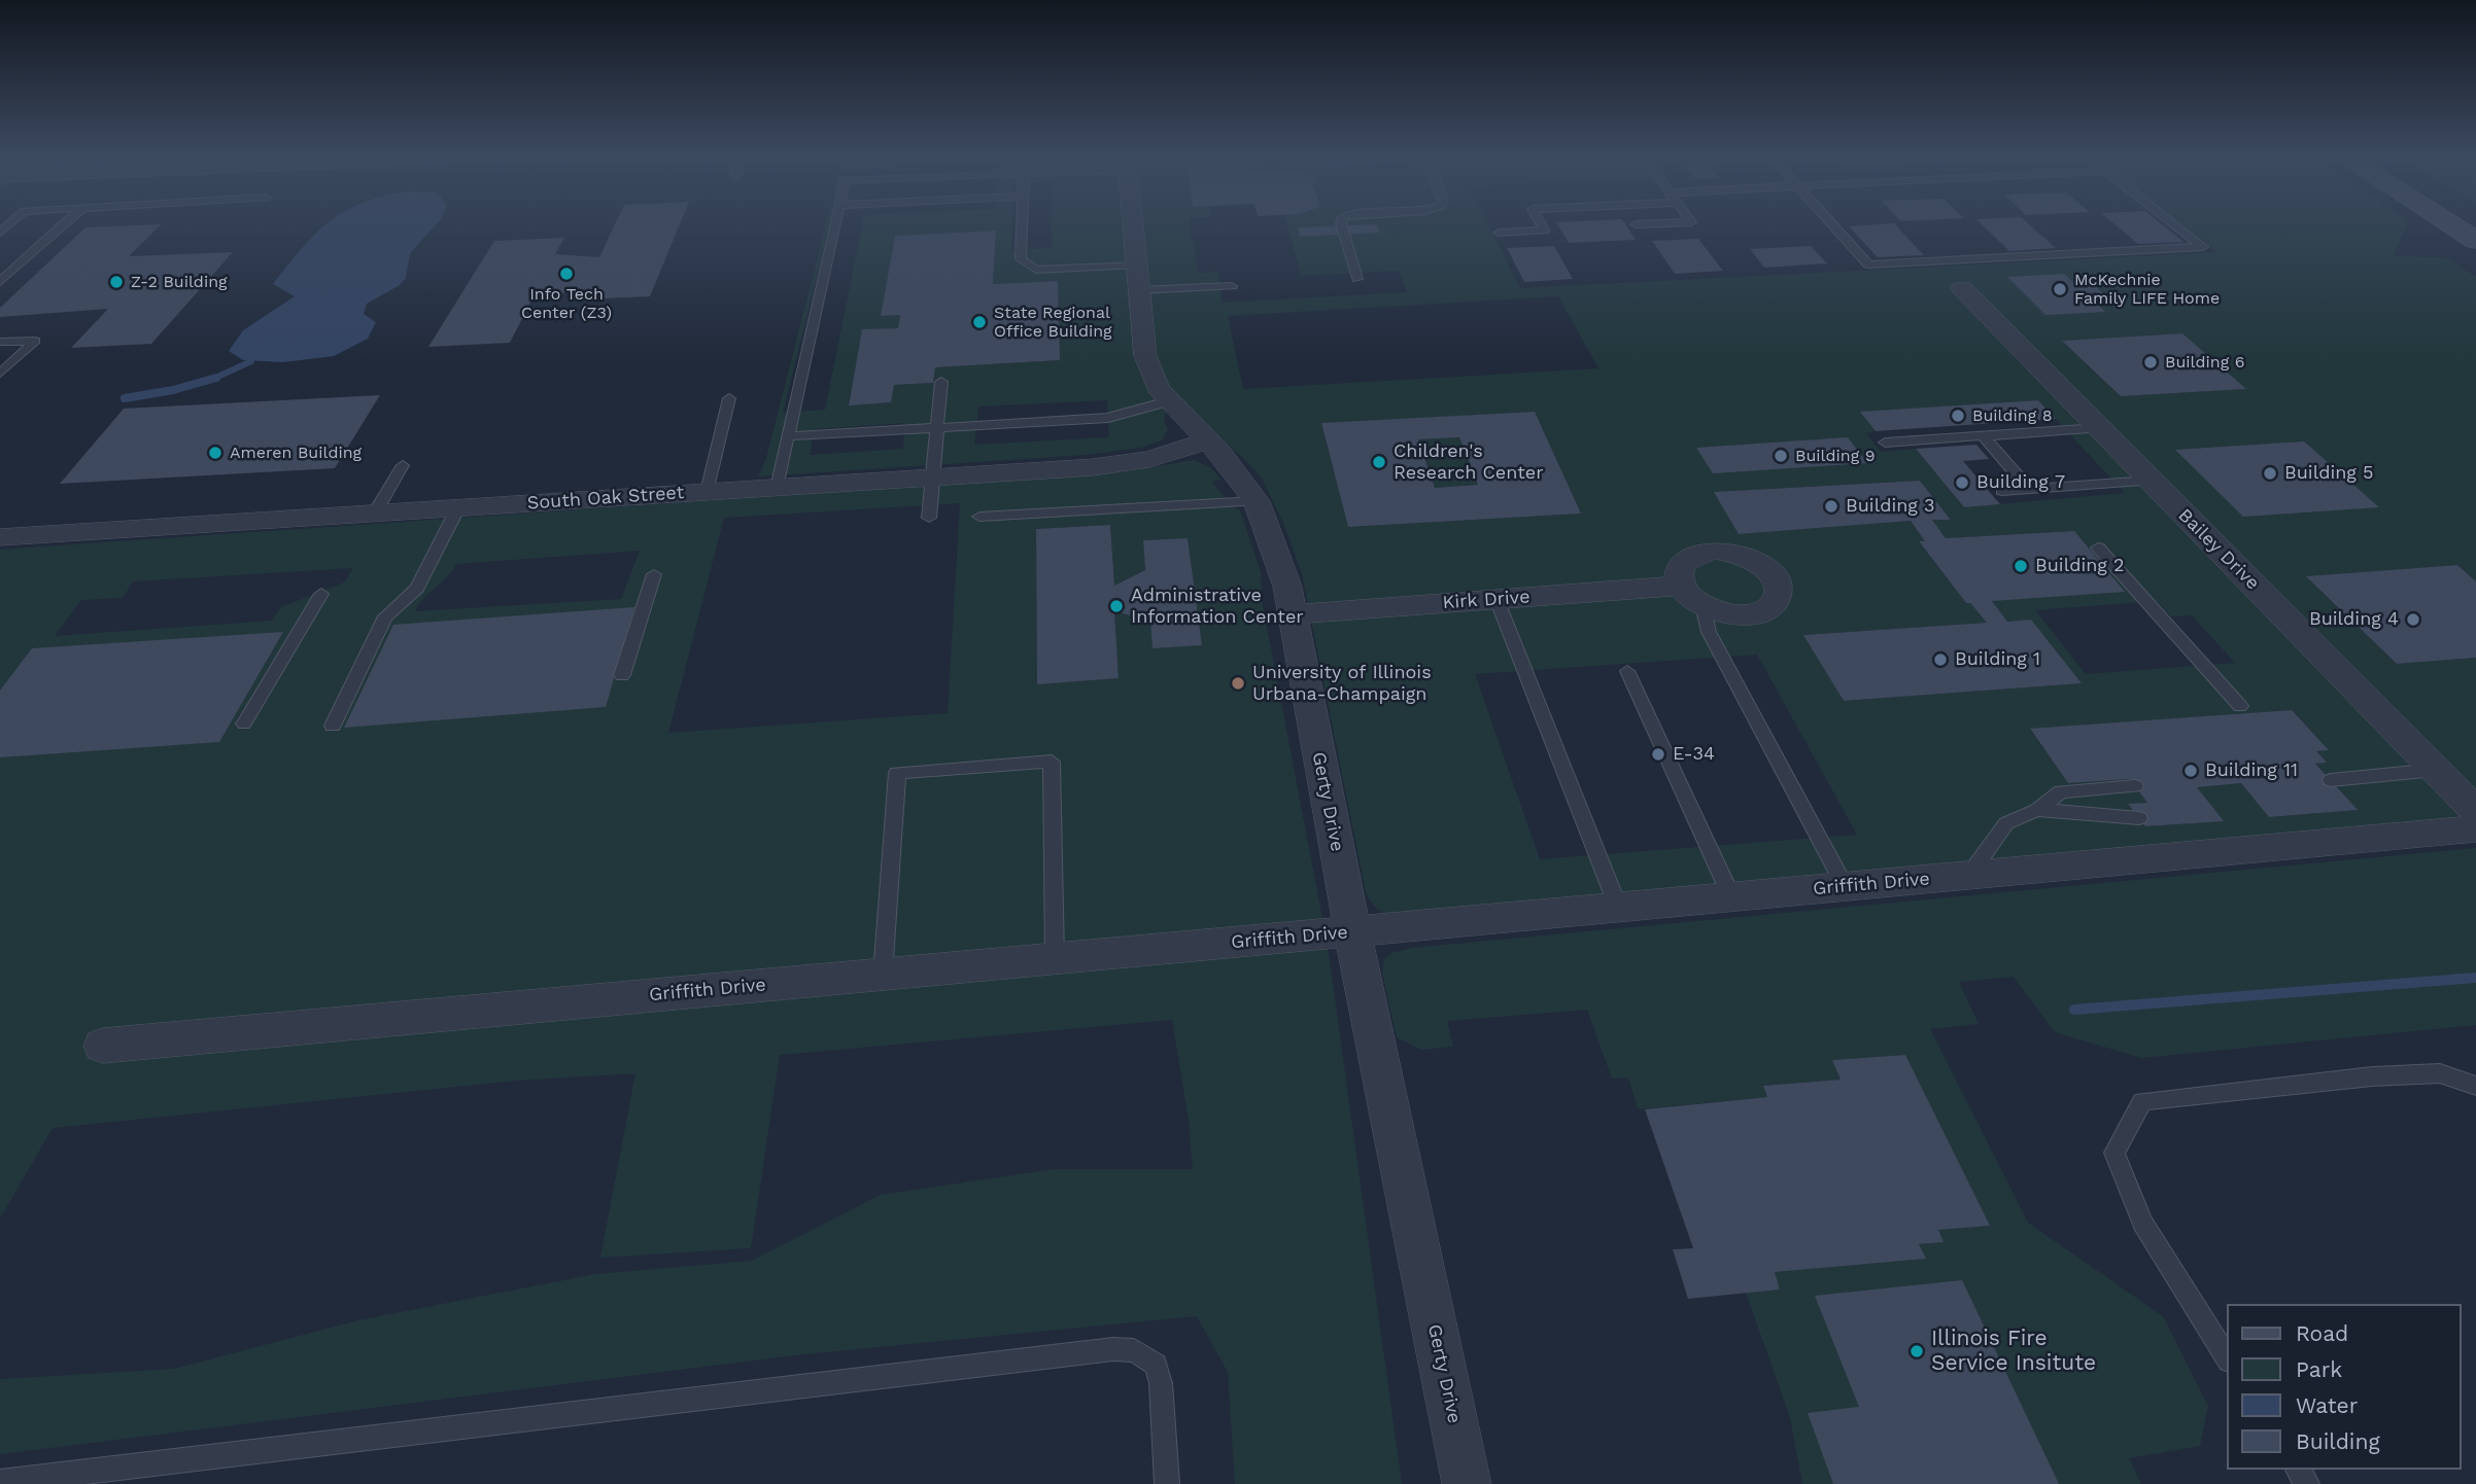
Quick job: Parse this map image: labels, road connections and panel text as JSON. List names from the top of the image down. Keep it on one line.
{"streets":{"street":["South Oak Street","Bailey Drive","Kirk Drive","Gerty Drive","Griffith Drive"]},"crossings":[["South Oak Street","Gerty Drive"],["Kirk Drive","Gerty Drive"],["Gerty Drive","Griffith Drive"]],"places":["Info Tech Center (Z3)","Z-2 Building","McKechnie Family LIFE Home","State Regional Office Building","Building 6","Building 8","Ameren Building","Building 9","Children's Research Center","Building 5","Building 7","Building 3","Building 2","Administrative Information Center","Building 4","Building 1","University of Illinois Urbana-Champaign","E-34","Building 11","Illinois Fire Service Insitute"],"legend":["Road","Park","Water","Building"]}
